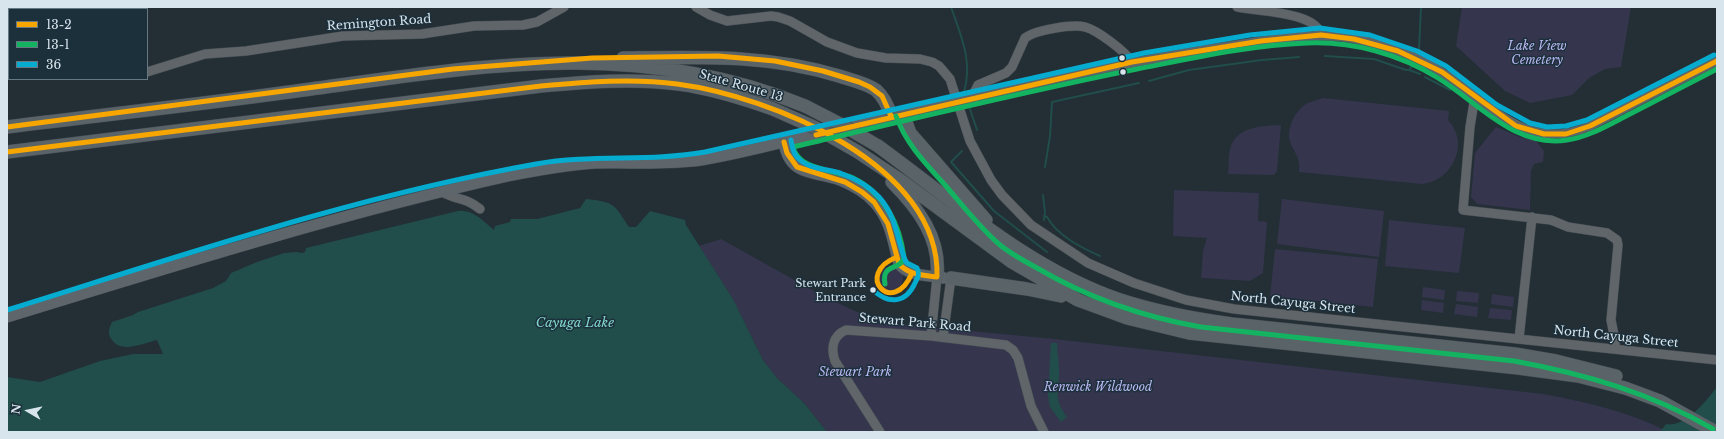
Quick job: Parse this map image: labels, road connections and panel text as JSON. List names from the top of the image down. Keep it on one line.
{"streets":{"highway":["State Route 13"],"street":["Remington Road","North Cayuga Street","Stewart Park Road"]},"water":["Cayuga Lake"],"parks":["Lake View Cemetery","Stewart Park","Renwick Wildwood"],"places":["Stewart Park Entrance"],"lines":["transit line 36","transit line 13-2","transit line 13-1"],"legend":["13-2","13-1","36"],"north":"left"}
